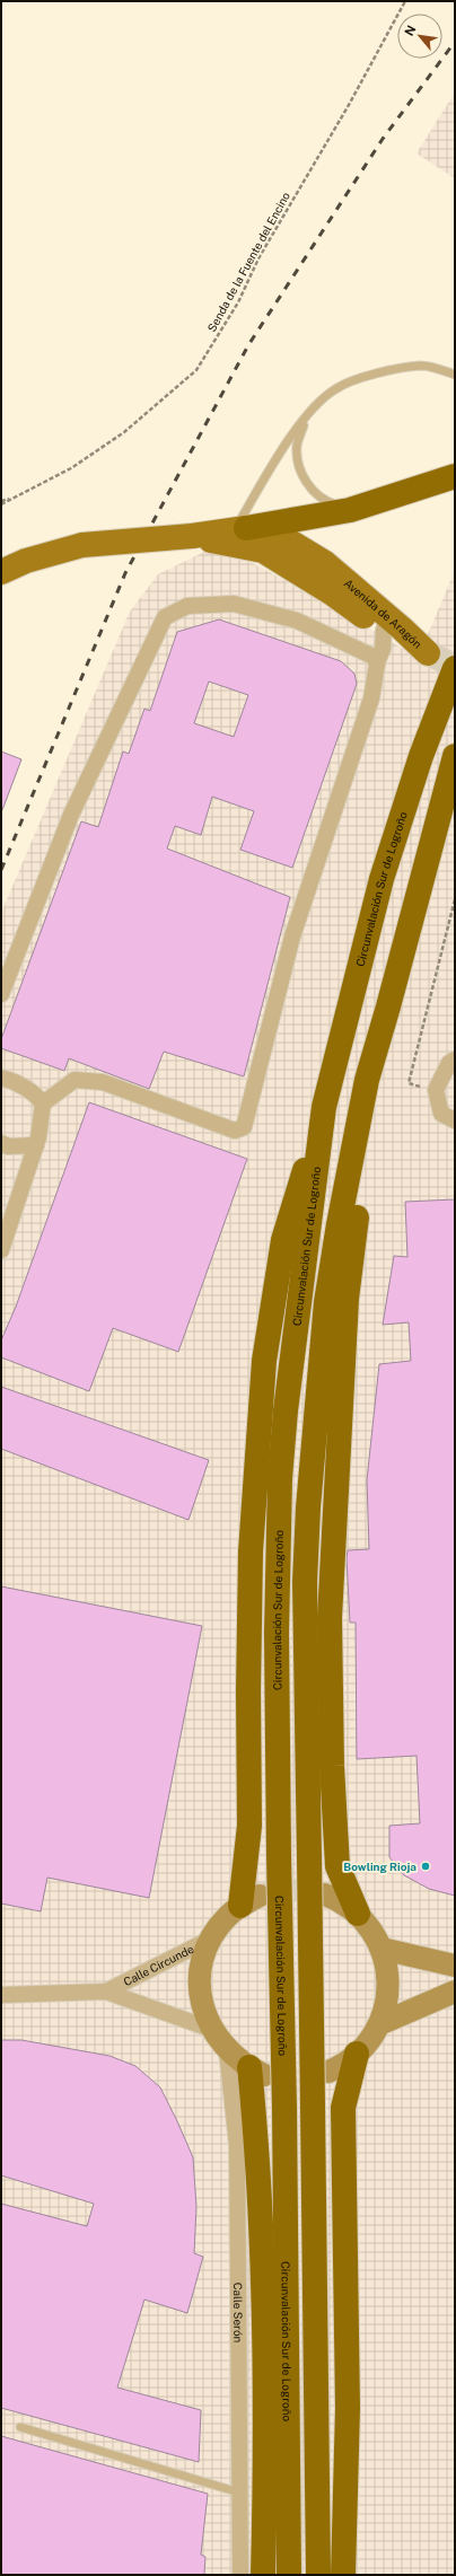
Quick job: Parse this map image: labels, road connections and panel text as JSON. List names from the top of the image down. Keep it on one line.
{"streets":{"highway":["Circunvalación Sur de Logroño"],"main road":["Avenida de Aragón"],"street":["Calle Circunde","Calle Serón"],"path":["Senda de la Fuente del Encino"]},"places":["Bowling Rioja"],"north":"top left"}
